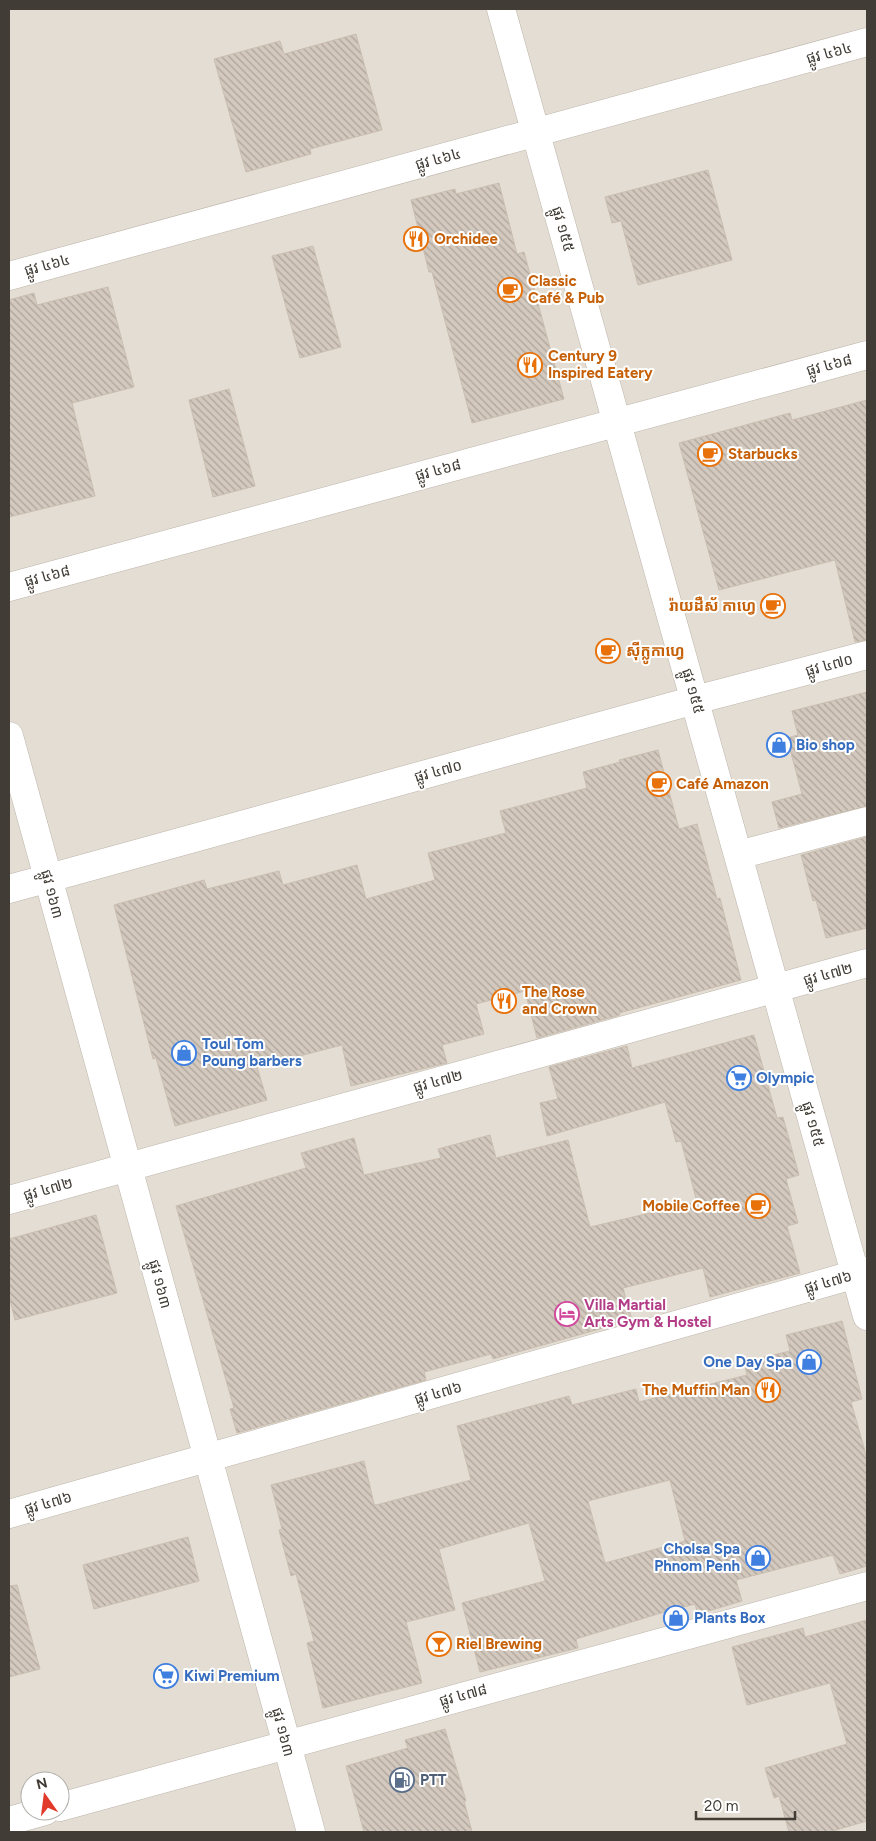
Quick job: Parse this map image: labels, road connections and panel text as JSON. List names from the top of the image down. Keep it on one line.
{"streets":{"street":["ផ្លូវ ៤៦៤","ផ្លូវ ១៥៥","ផ្លូវ ៤៦៨","ផ្លូវ ៤៧០","ផ្លូវ ១៦៣","ផ្លូវ ៤៧២","ផ្លូវ ៤៧៦","ផ្លូវ ៤៧៨"]},"crossings":[["ផ្លូវ ៤៦៤","ផ្លូវ ១៥៥"],["ផ្លូវ ១៥៥","ផ្លូវ ៤៦៨"],["ផ្លូវ ១៥៥","ផ្លូវ ៤៧០"],["ផ្លូវ ១៥៥","ផ្លូវ ៤៧២"],["ផ្លូវ ១៥៥","ផ្លូវ ៤៧៦"],["ផ្លូវ ៤៧០","ផ្លូវ ១៦៣"],["ផ្លូវ ១៦៣","ផ្លូវ ៤៧២"],["ផ្លូវ ១៦៣","ផ្លូវ ៤៧៦"],["ផ្លូវ ១៦៣","ផ្លូវ ៤៧៨"]],"places":{"restaurant":["Orchidee","Century 9 Inspired Eatery","The Rose and Crown","The Muffin Man"],"cafe":["Classic Café & Pub","Starbucks","រ៉ាយដឺស័ កាហ្វេ","ស៊ីក្លូកាហ្វេ","Café Amazon","Mobile Coffee"],"shop":["Bio shop","Toul Tom Poung barbers","One Day Spa","Cholsa Spa Phnom Penh","Plants Box"],"supermarket":["Olympic","Kiwi Premium"],"hotel":["Villa Martial Arts Gym & Hostel"],"bar":["Riel Brewing"],"fuel station":["PTT"]},"scale_bar":"20 m","north":"top"}
